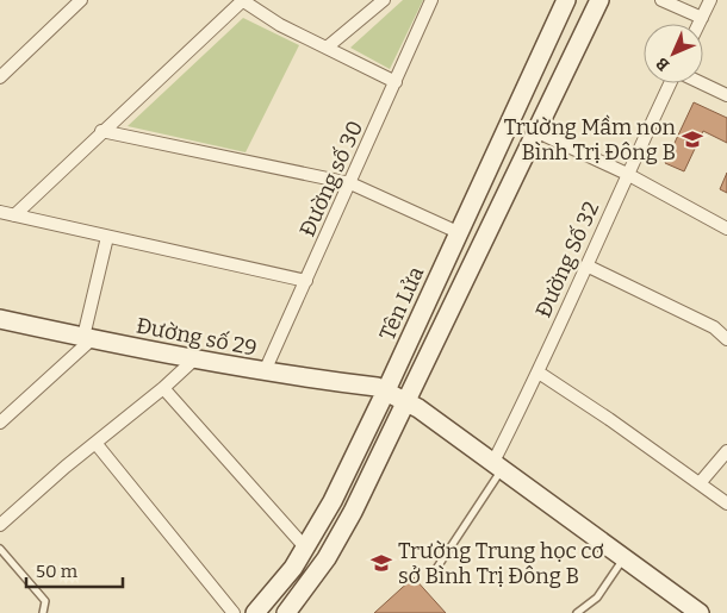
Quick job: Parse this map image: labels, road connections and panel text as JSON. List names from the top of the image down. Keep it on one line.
{"streets":{"main road":["Tên Lửa","Đường số 29"],"street":["Đường số 30","Đường Số 32"]},"crossings":[["Đường số 30","Đường số 29"],["Tên Lửa","Đường số 29"]],"places":{"school or university":["Trường Mầm non Bình Trị Đông B","Trường Trung học cơ sở Bình Trị Đông B"]},"scale_bar":"50 m","north":"bottom left"}
